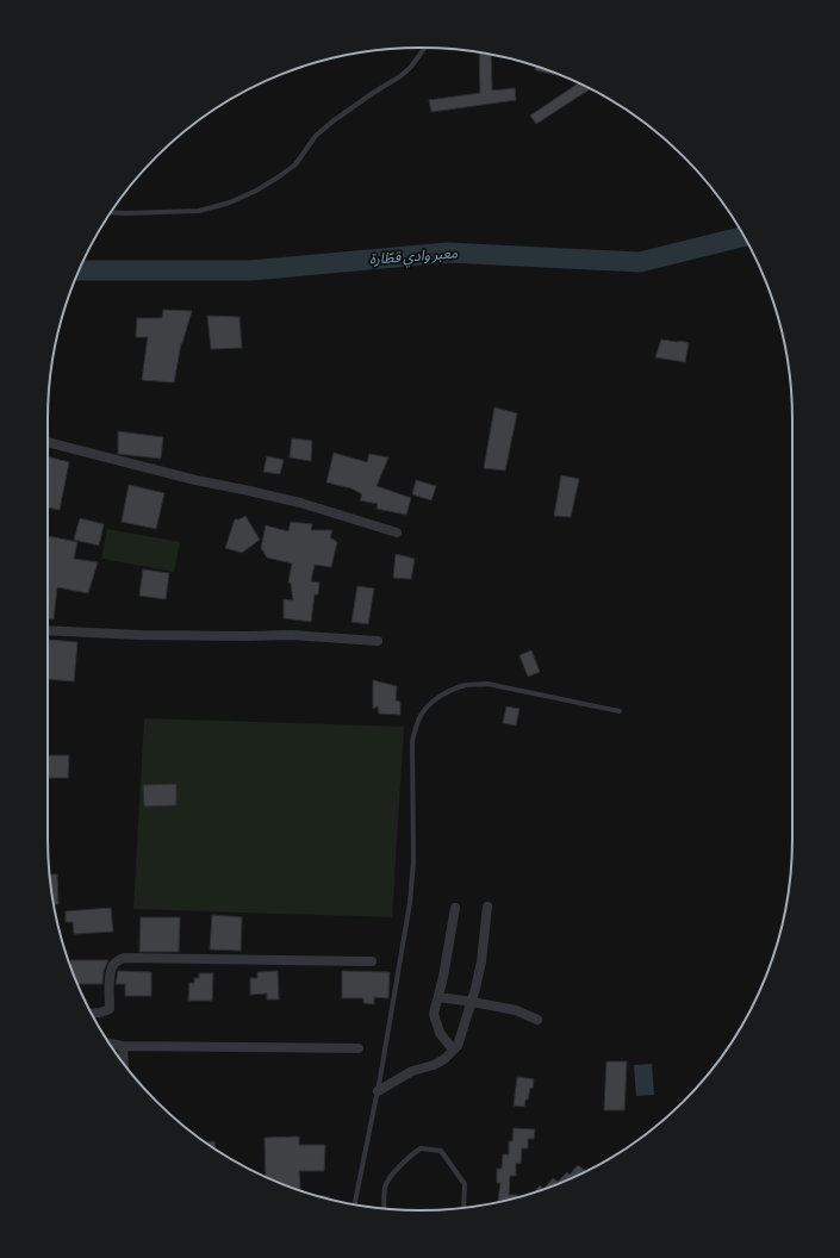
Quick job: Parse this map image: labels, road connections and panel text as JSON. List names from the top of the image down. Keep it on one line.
{"water":["معبر وادي قطّارة"]}
